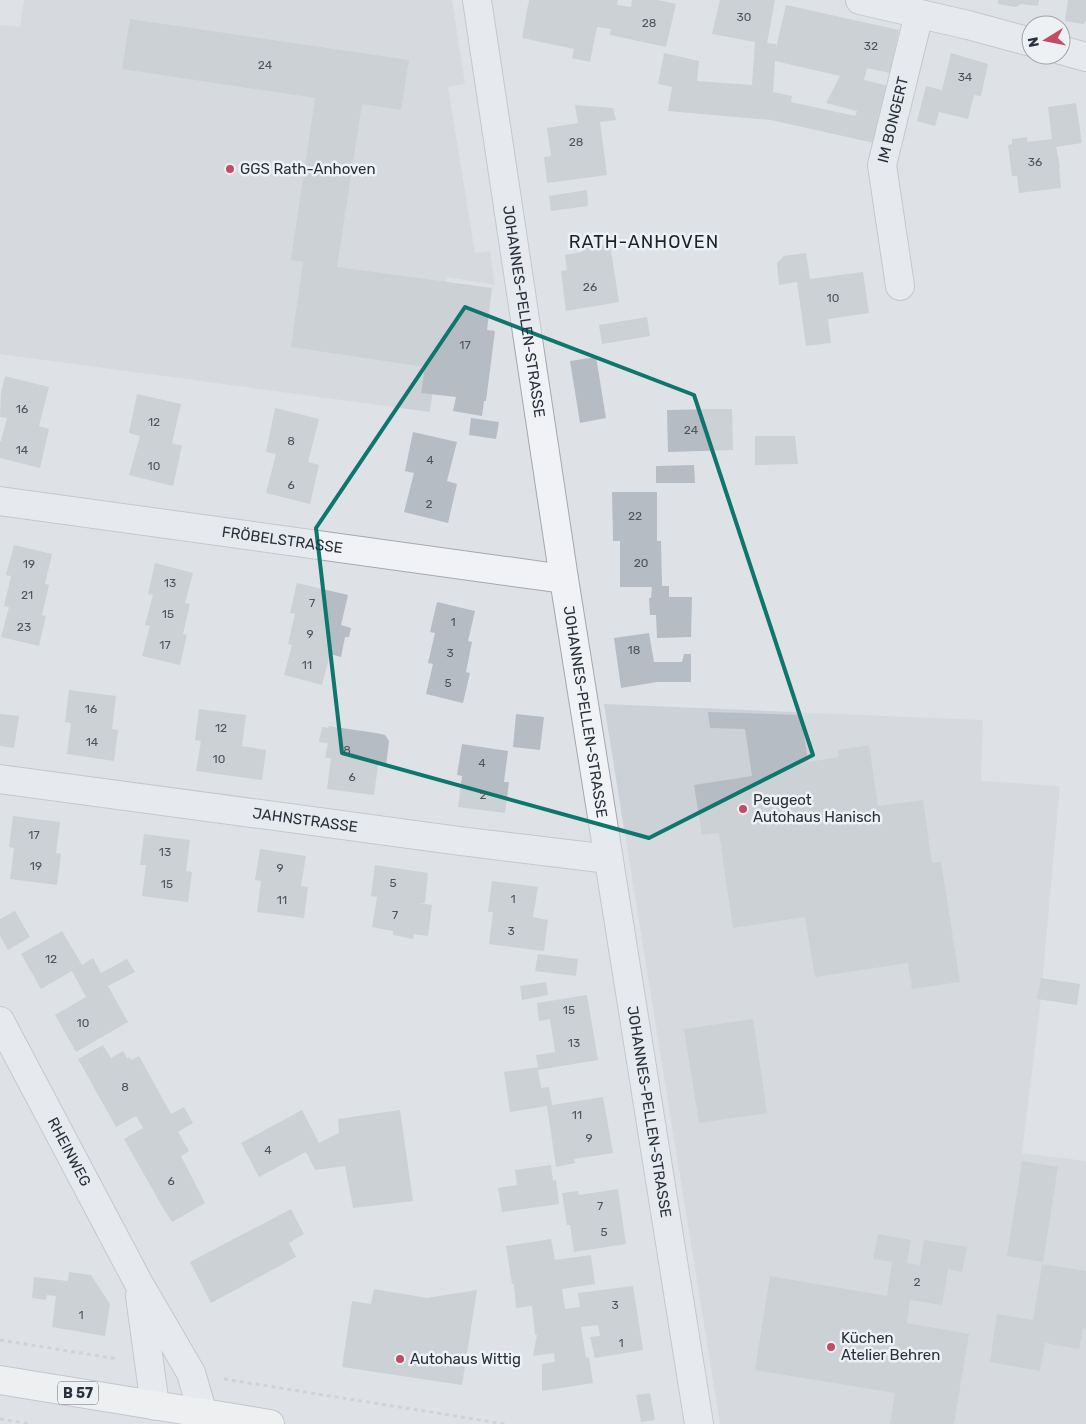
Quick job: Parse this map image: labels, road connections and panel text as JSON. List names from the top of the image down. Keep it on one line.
{"streets":{"main road":["B 57"],"street":["IM BONGERT","JOHANNES-PELLEN-STRASSE","FRÖBELSTRASSE","JAHNSTRASSE","RHEINWEG"]},"crossings":[["JOHANNES-PELLEN-STRASSE","FRÖBELSTRASSE"],["JOHANNES-PELLEN-STRASSE","JAHNSTRASSE"],["RHEINWEG","B 57"]],"districts":["RATH-ANHOVEN"],"places":["GGS Rath-Anhoven","Peugeot Autohaus Hanisch","Küchen Atelier Behren","Autohaus Wittig"],"house_numbers":["30","28","32","24","34","28","36","26","10","17","16","12","24","8","14","4","10","6","2","22","20","19","13","21","7","15","1","23","9","17","18","3","11","5","16","12","14","8","10","4","6","2","17","13","19","9","5","15","1","11","7","3","12","15","10","13","8","11","9","4","6","7","5","2","3","1","1"],"north":"left"}
